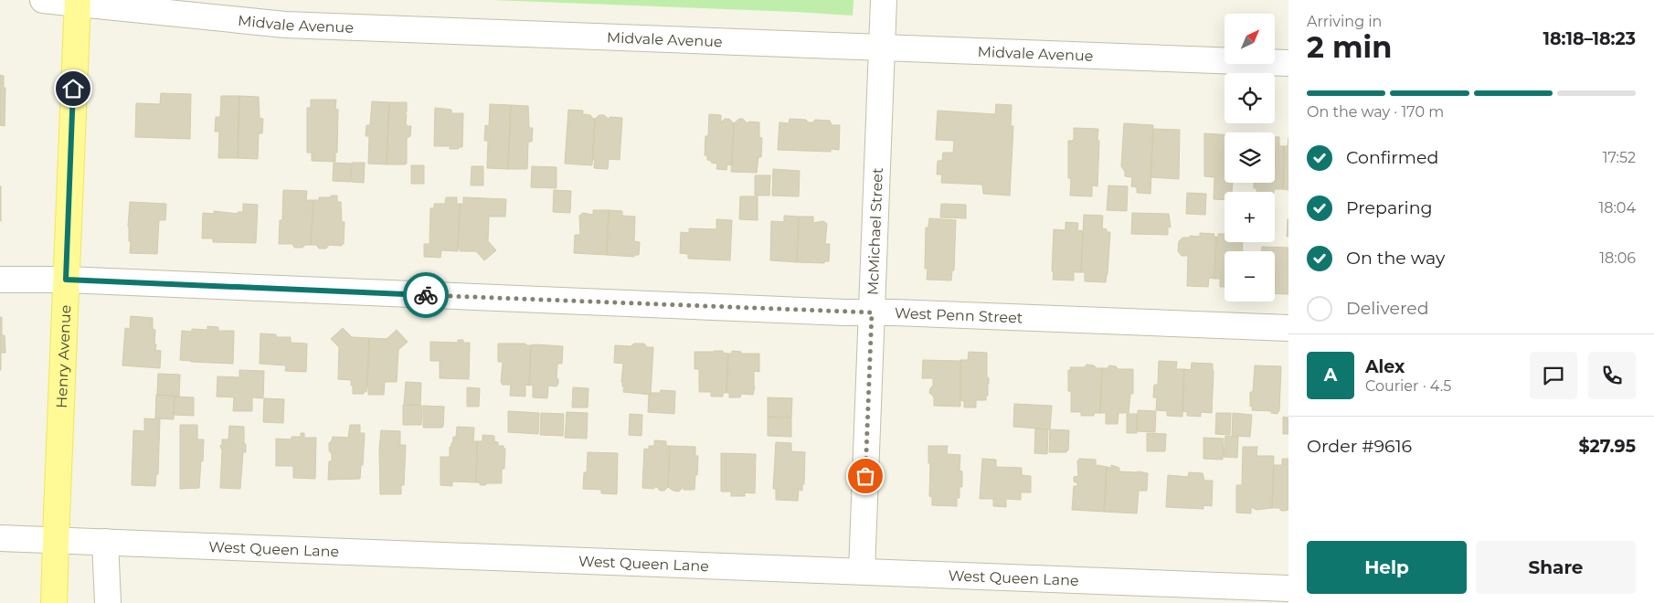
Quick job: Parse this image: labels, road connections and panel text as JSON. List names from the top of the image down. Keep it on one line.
{"streets":{"main road":["Henry Avenue"],"street":["Midvale Avenue","McMichael Street","West Penn Street","West Queen Lane"]},"crossings":[["Midvale Avenue","McMichael Street"],["Midvale Avenue","Henry Avenue"],["McMichael Street","West Penn Street"],["McMichael Street","West Queen Lane"],["West Penn Street","Henry Avenue"],["Henry Avenue","West Queen Lane"]],"north":"top right","page":{"heading":["2 min","Arriving in","18:18–18:23"],"panel":["Alex","Courier · 4.5","Order #9616","$27.95"],"map_buttons":["+","−"],"bar":"On the way · 170 m","list":[["Confirmed","17:52"],["Preparing","18:04"],["On the way","18:06"],"Delivered"],"round":"A","buttons":["Help","Share"]}}
